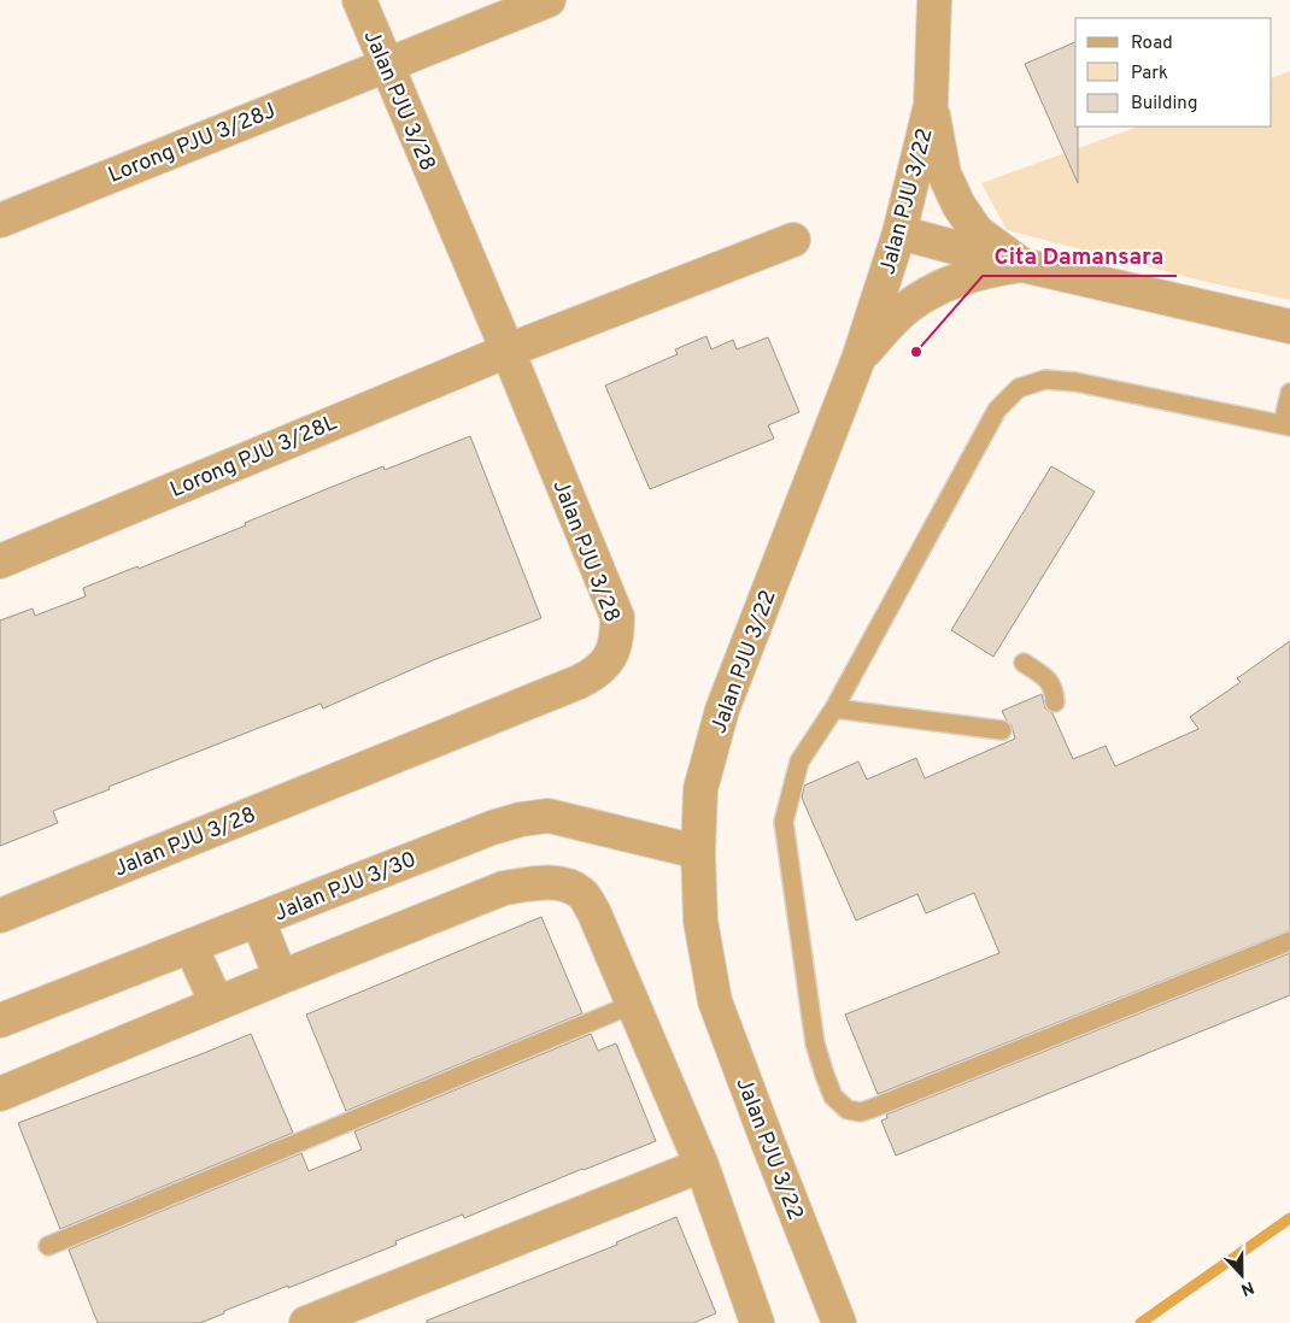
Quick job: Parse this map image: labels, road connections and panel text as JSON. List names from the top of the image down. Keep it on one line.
{"streets":{"street":["Jalan PJU 3/28","Lorong PJU 3/28J","Jalan PJU 3/22","Lorong PJU 3/28L","Jalan PJU 3/30"]},"crossings":[["Jalan PJU 3/28","Lorong PJU 3/28J"],["Jalan PJU 3/28","Lorong PJU 3/28L"],["Jalan PJU 3/22","Jalan PJU 3/30"]],"places":["Cita Damansara"],"legend":["Road","Park","Building"],"north":"bottom"}
